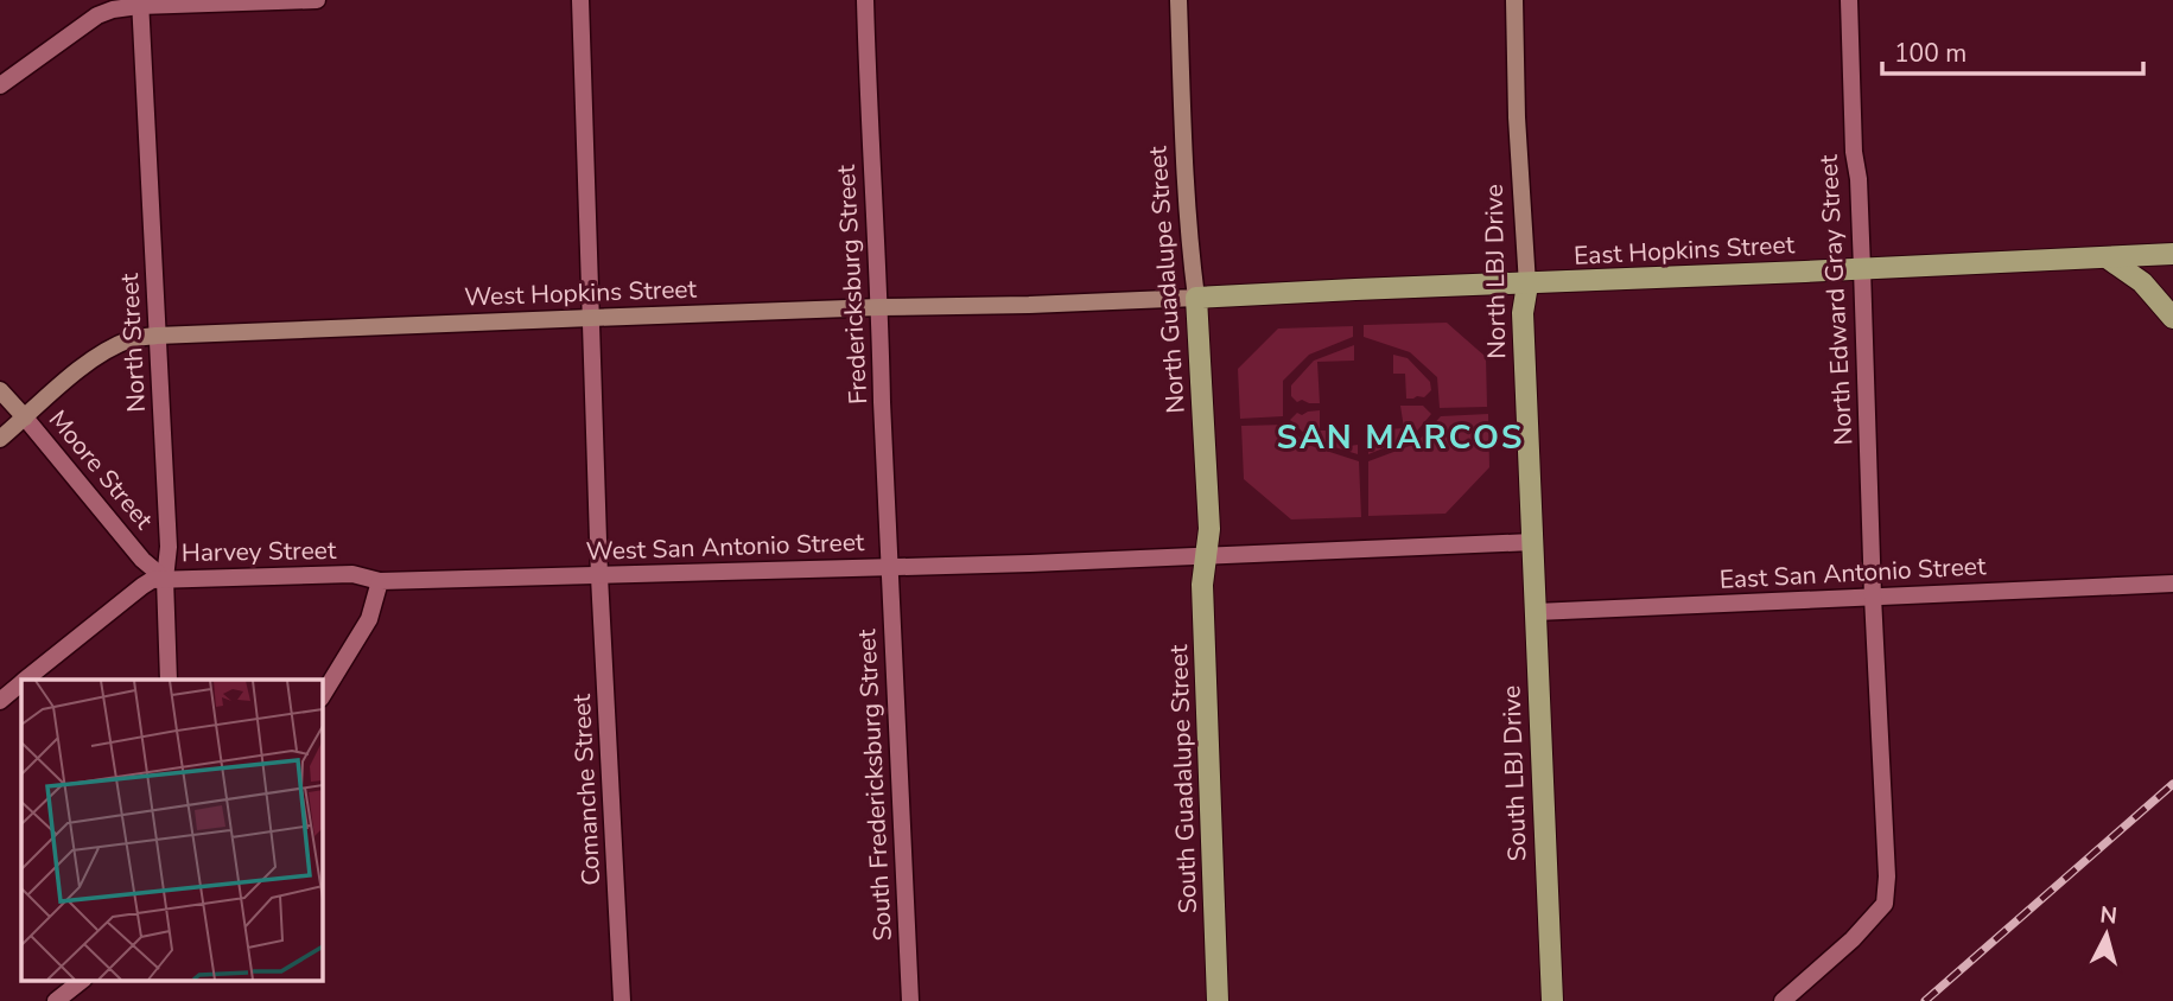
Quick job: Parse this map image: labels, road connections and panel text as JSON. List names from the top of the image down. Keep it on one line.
{"streets":{"main road":["East Hopkins Street","North LBJ Drive","North Guadalupe Street","West Hopkins Street","Moore Street","South LBJ Drive","South Guadalupe Street"],"street":["Fredericksburg Street","North Edward Gray Street","North Street","West San Antonio Street","Harvey Street","East San Antonio Street","South Fredericksburg Street","Comanche Street"]},"crossings":[["East Hopkins Street","North LBJ Drive"],["East Hopkins Street","North Guadalupe Street"],["East Hopkins Street","West Hopkins Street"],["East Hopkins Street","North Edward Gray Street"],["North LBJ Drive","South LBJ Drive"],["North Guadalupe Street","West Hopkins Street"],["North Guadalupe Street","West San Antonio Street"],["North Guadalupe Street","South Guadalupe Street"],["Fredericksburg Street","West Hopkins Street"],["Fredericksburg Street","West San Antonio Street"],["Fredericksburg Street","South Fredericksburg Street"],["West Hopkins Street","North Street"],["West Hopkins Street","Moore Street"],["West Hopkins Street","Comanche Street"],["North Edward Gray Street","East San Antonio Street"],["North Street","Moore Street"],["North Street","Harvey Street"],["Moore Street","Harvey Street"],["West San Antonio Street","Harvey Street"],["West San Antonio Street","South Guadalupe Street"],["West San Antonio Street","South Fredericksburg Street"],["West San Antonio Street","Comanche Street"],["East San Antonio Street","South LBJ Drive"]],"districts":["SAN MARCOS"],"scale_bar":"100 m","north":"top"}
